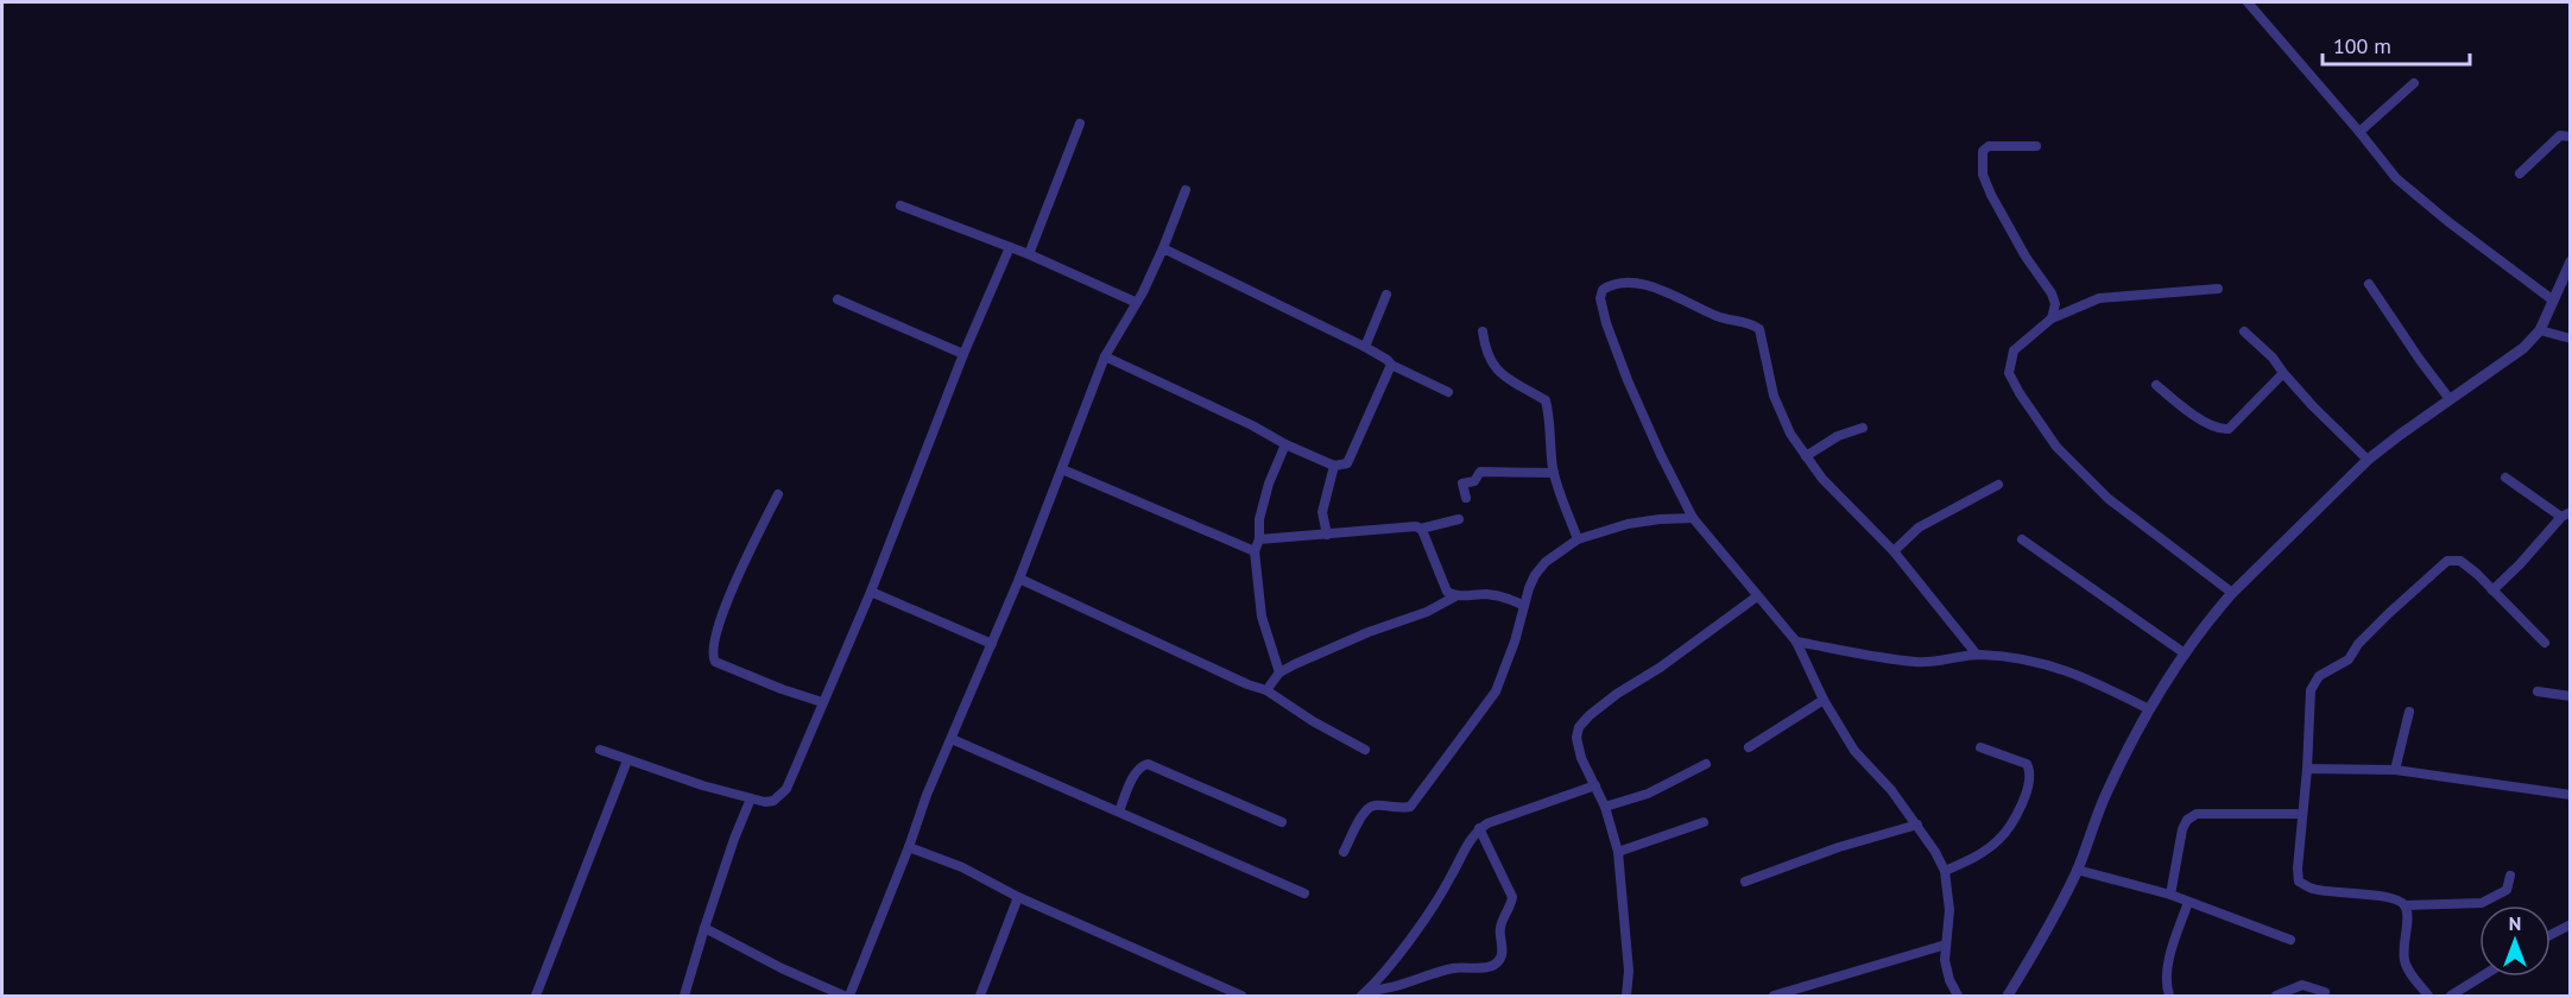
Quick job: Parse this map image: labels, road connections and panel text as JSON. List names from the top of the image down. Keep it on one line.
{"scale_bar":"100 m","north":"top"}
